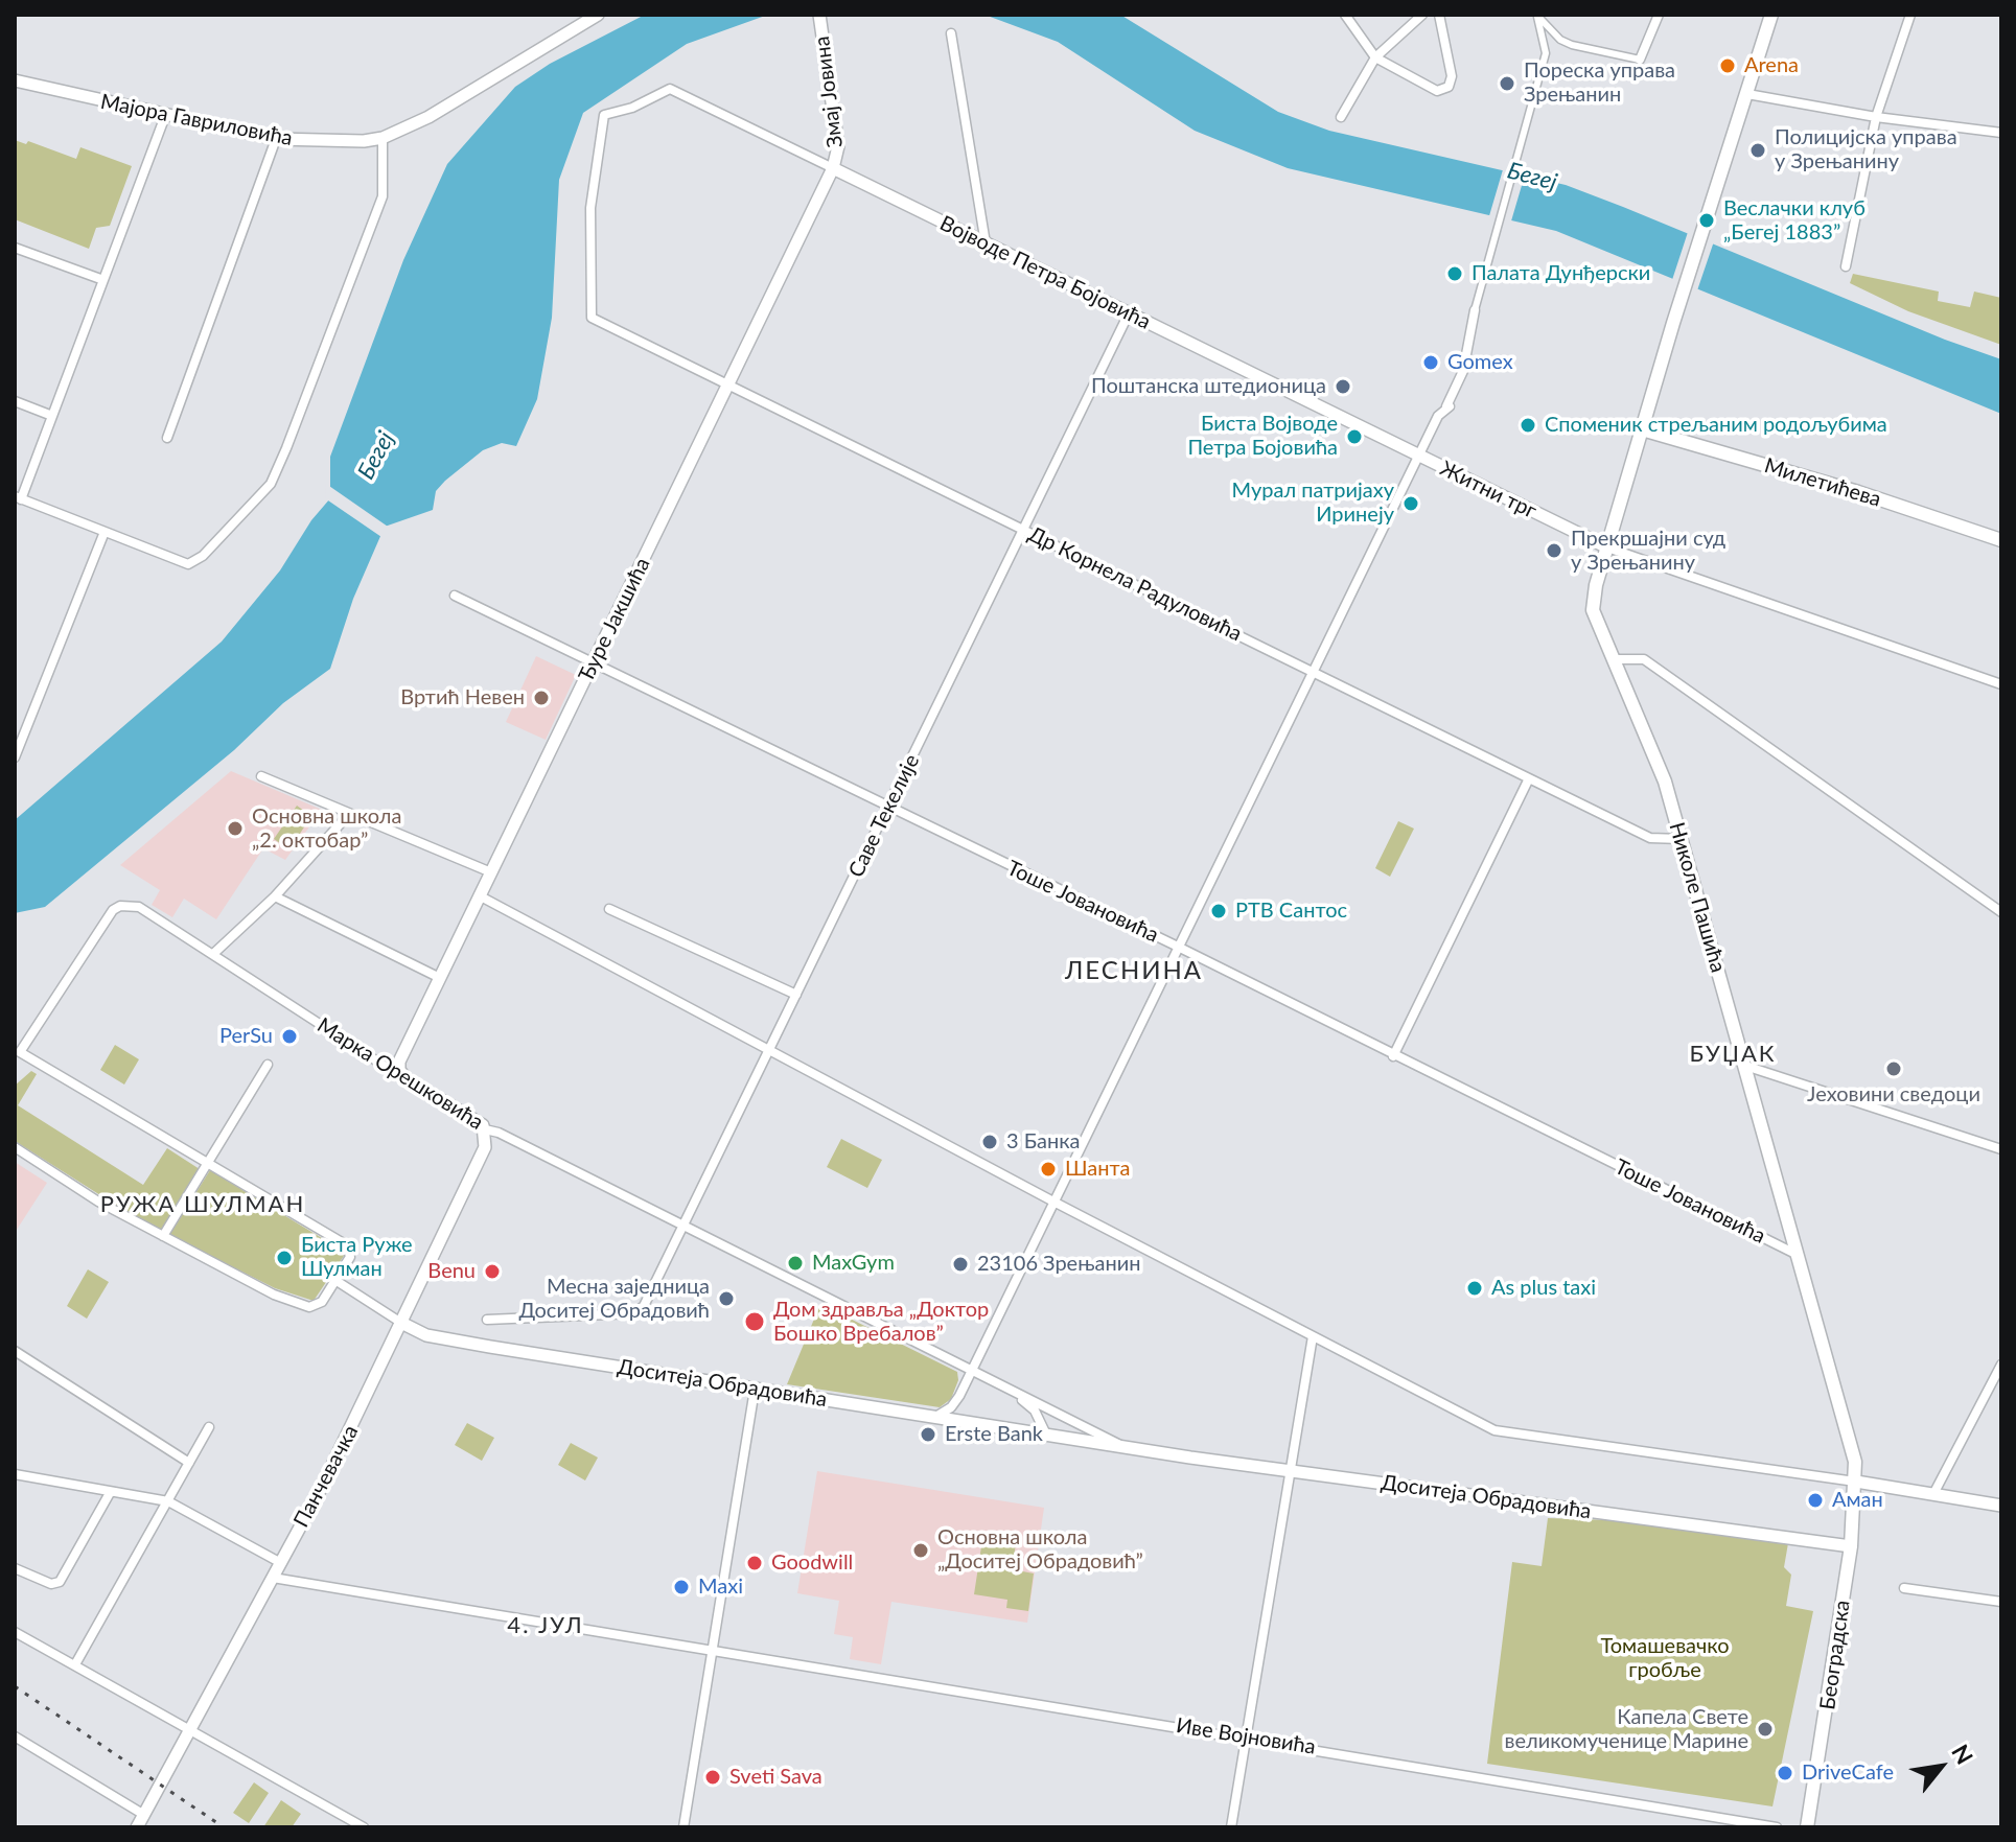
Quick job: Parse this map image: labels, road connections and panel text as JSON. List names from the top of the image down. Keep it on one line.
{"streets":{"main road":["Милетићева","Николе Пашића","Београдска"],"street":["Змај Јовина","Мајора Гавриловића","Војводе Петра Бојовића","Житни трг","Др Корнела Радуловића","Ђуре Јакшића","Саве Текелије","Тоше Јовановића","Марка Орешковића","Доситеја Обрадовића","Панчевачка","Иве Војновића"]},"crossings":[["Змај Јовина","Војводе Петра Бојовића"],["Змај Јовина","Ђуре Јакшића"],["Војводе Петра Бојовића","Житни трг"],["Војводе Петра Бојовића","Др Корнела Радуловића"],["Војводе Петра Бојовића","Ђуре Јакшића"],["Војводе Петра Бојовића","Саве Текелије"],["Милетићева","Николе Пашића"],["Житни трг","Николе Пашића"],["Др Корнела Радуловића","Ђуре Јакшића"],["Др Корнела Радуловића","Саве Текелије"],["Др Корнела Радуловића","Николе Пашића"],["Ђуре Јакшића","Тоше Јовановића"],["Ђуре Јакшића","Марка Орешковића"],["Саве Текелије","Тоше Јовановића"],["Саве Текелије","Марка Орешковића"],["Николе Пашића","Тоше Јовановића"],["Николе Пашића","Београдска"],["Марка Орешковића","Доситеја Обрадовића"],["Марка Орешковића","Панчевачка"],["Доситеја Обрадовића","Панчевачка"],["Доситеја Обрадовића","Београдска"],["Панчевачка","Иве Војновића"]],"districts":["ЛЕСНИНА","БУЏАК","РУЖА ШУЛМАН","4. ЈУЛ"],"water":["Бегеј"],"parks":["Томашевачко гробље"],"places":["Arena","Пореска управа Зрењанин","Полицијска управа у Зрењанину","Веслачки клуб „Бегеј 1883”","Палата Дунђерски","Gomex","Поштанска штедионица","Споменик стрељаним родољубима","Биста Војводе Петра Бојовића","Мурал патријаху Иринеју","Прекршајни суд у Зрењанину","Вртић Невен","Основна школа „2. октобар”","РТВ Сантос","PerSu","Јеховини сведоци","3 Банка","Шанта","Биста Руже Шулман","MaxGym","23106 Зрењанин","Benu","As plus taxi","Месна заједница Доситеј Обрадовић","Дом здравља „Доктор Бошко Вребалов”","Erste Bank","Аман","Основна школа „Доситеј Обрадовић”","Goodwill","Maxi","Капела Свете великомученице Марине","DriveCafe","Sveti Sava"],"north":"top right"}
